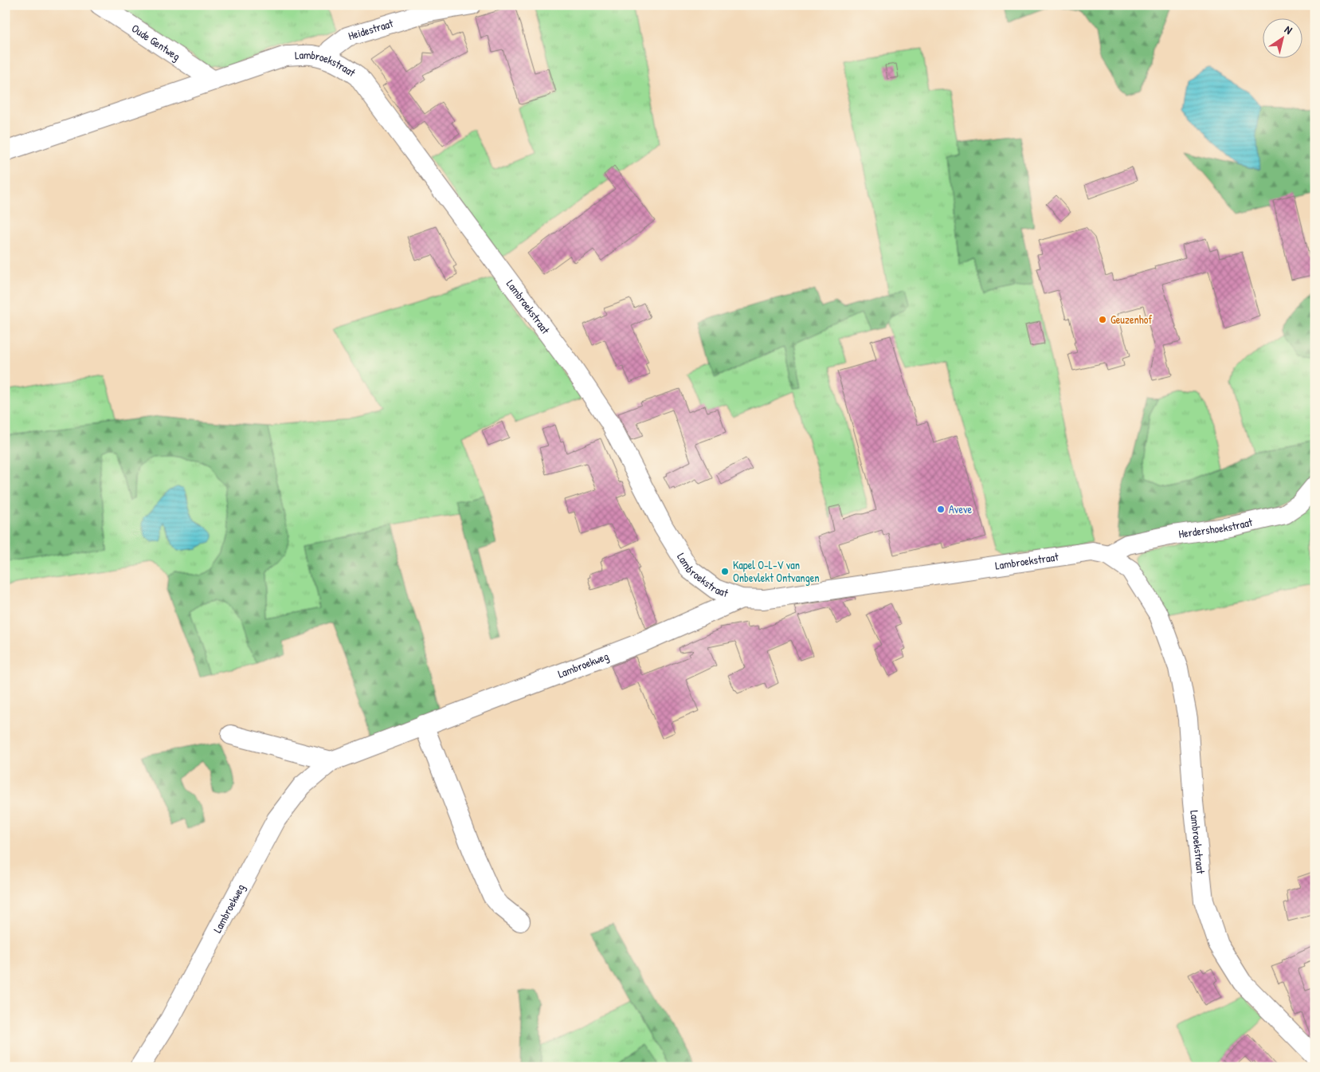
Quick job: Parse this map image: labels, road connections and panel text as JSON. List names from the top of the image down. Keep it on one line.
{"streets":{"street":["Heidestraat","Oude Gentweg","Lambroekstraat","Herdershoekstraat","Lambroekweg"]},"crossings":[["Heidestraat","Lambroekstraat"],["Oude Gentweg","Lambroekstraat"],["Lambroekstraat","Herdershoekstraat"],["Lambroekstraat","Lambroekweg"]],"places":["Geuzenhof","Aveve","Kapel O-L-V van Onbevlekt Ontvangen"],"north":"top right"}
